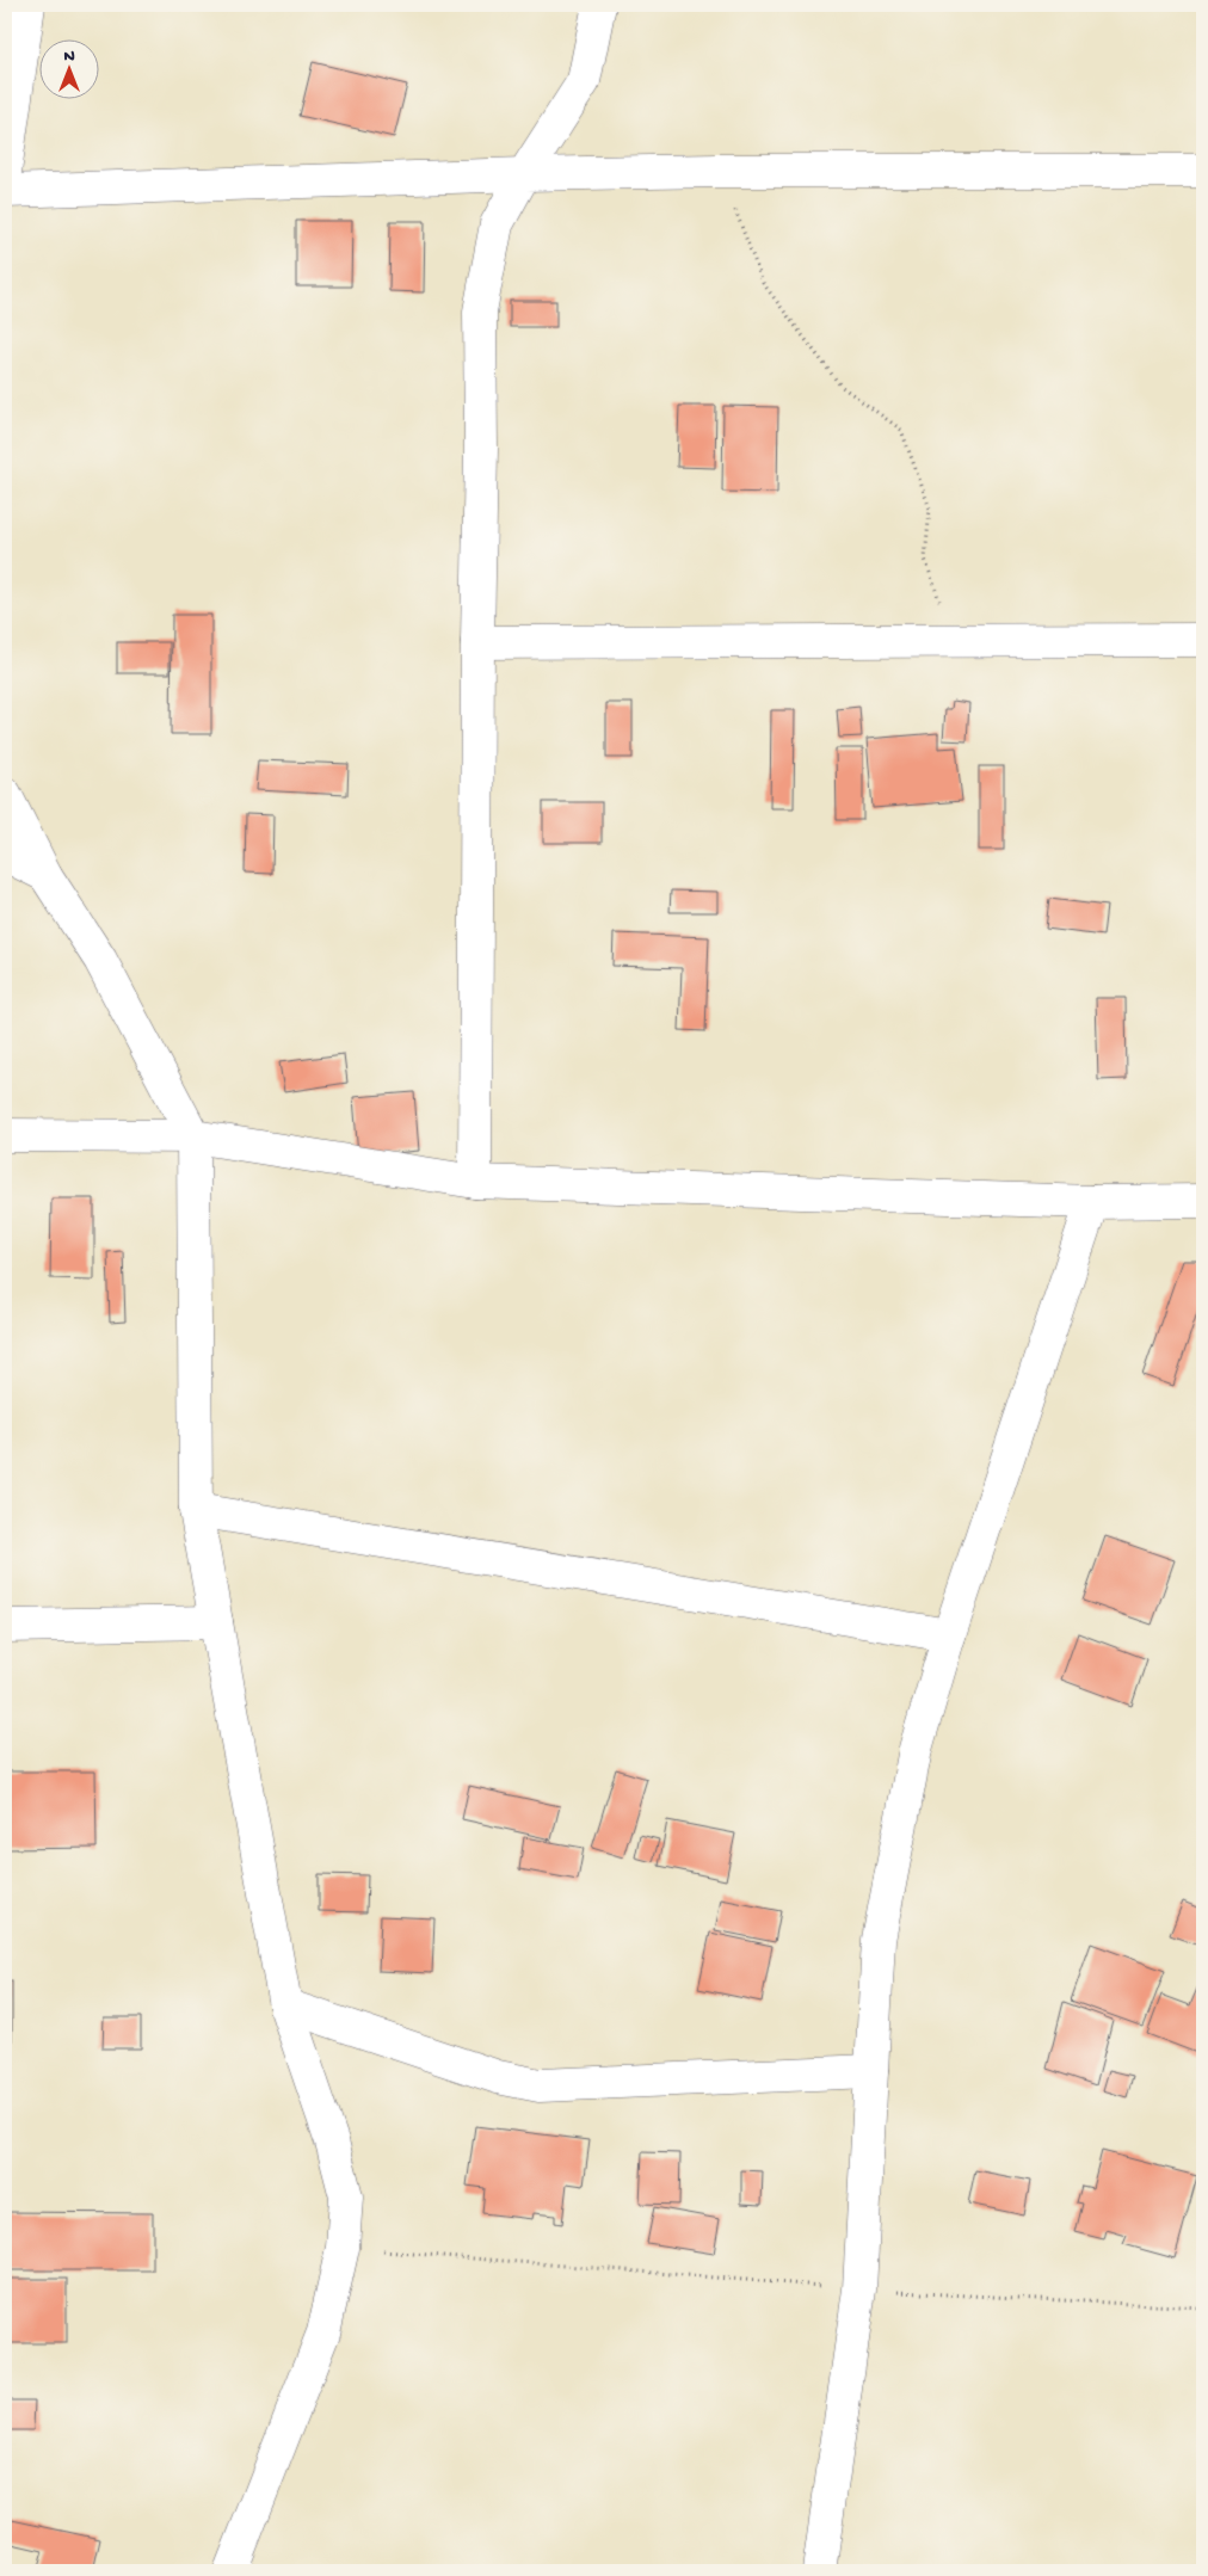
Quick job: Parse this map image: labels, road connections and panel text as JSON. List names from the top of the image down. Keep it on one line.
{"north":"top"}
